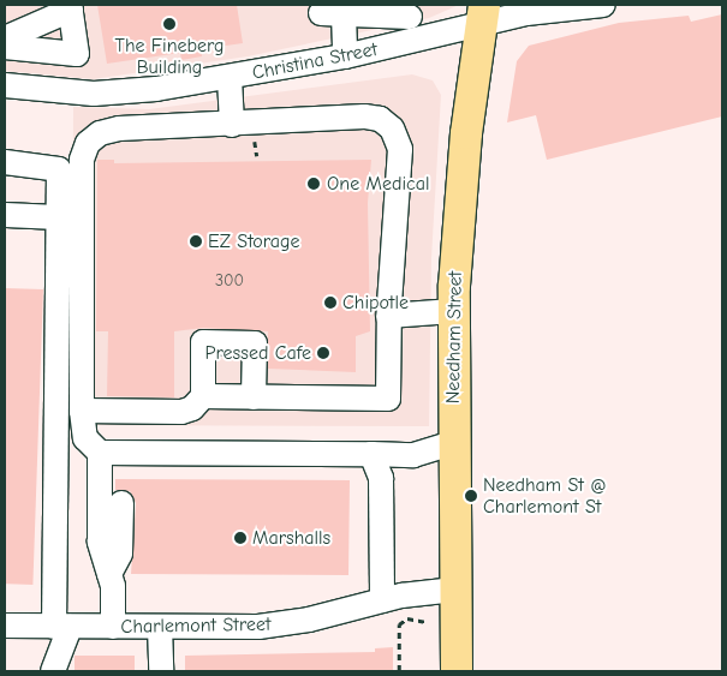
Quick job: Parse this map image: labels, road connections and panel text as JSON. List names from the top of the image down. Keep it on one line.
{"streets":{"main road":["Needham Street"],"street":["Christina Street","Charlemont Street"]},"crossings":[["Christina Street","Needham Street"],["Needham Street","Charlemont Street"]],"places":["The Fineberg Building","One Medical","EZ Storage","Chipotle","Pressed Cafe","Needham St @ Charlemont St","Marshalls"],"house_numbers":["300"]}
